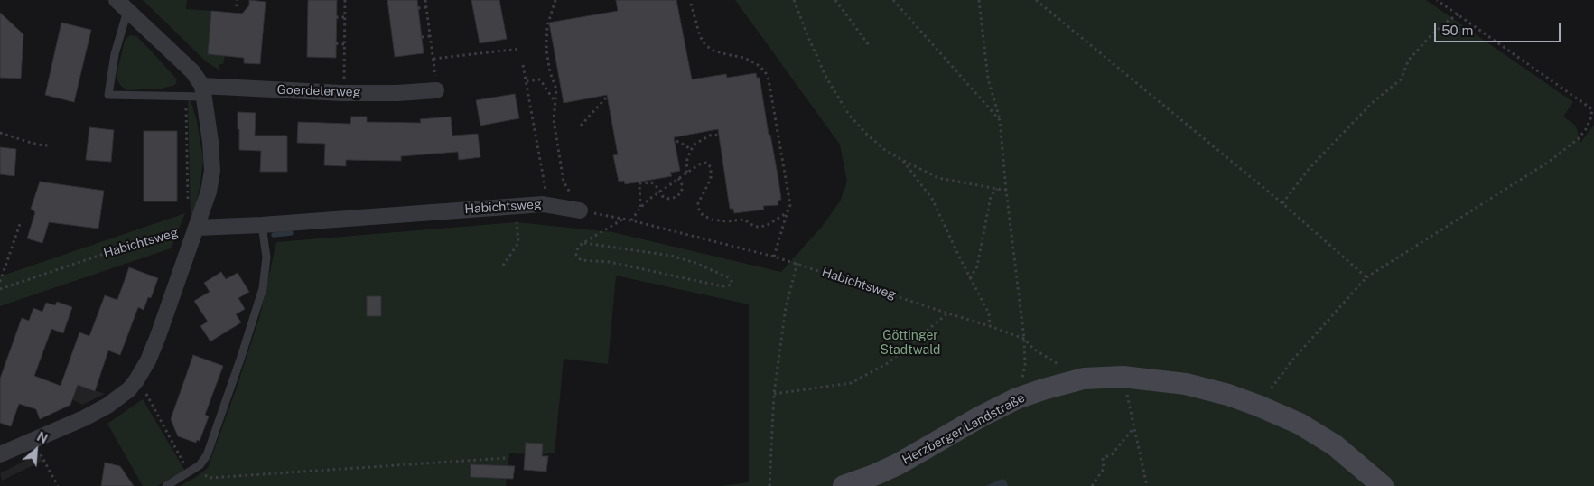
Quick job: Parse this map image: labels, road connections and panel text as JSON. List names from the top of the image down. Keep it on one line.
{"streets":{"street":["Goerdelerweg","Habichtsweg","Herzberger Landstraße"]},"crossings":[["Goerdelerweg","Habichtsweg"],["Habichtsweg","Herzberger Landstraße"]],"parks":["Göttinger Stadtwald"],"scale_bar":"50 m","north":"top right"}
